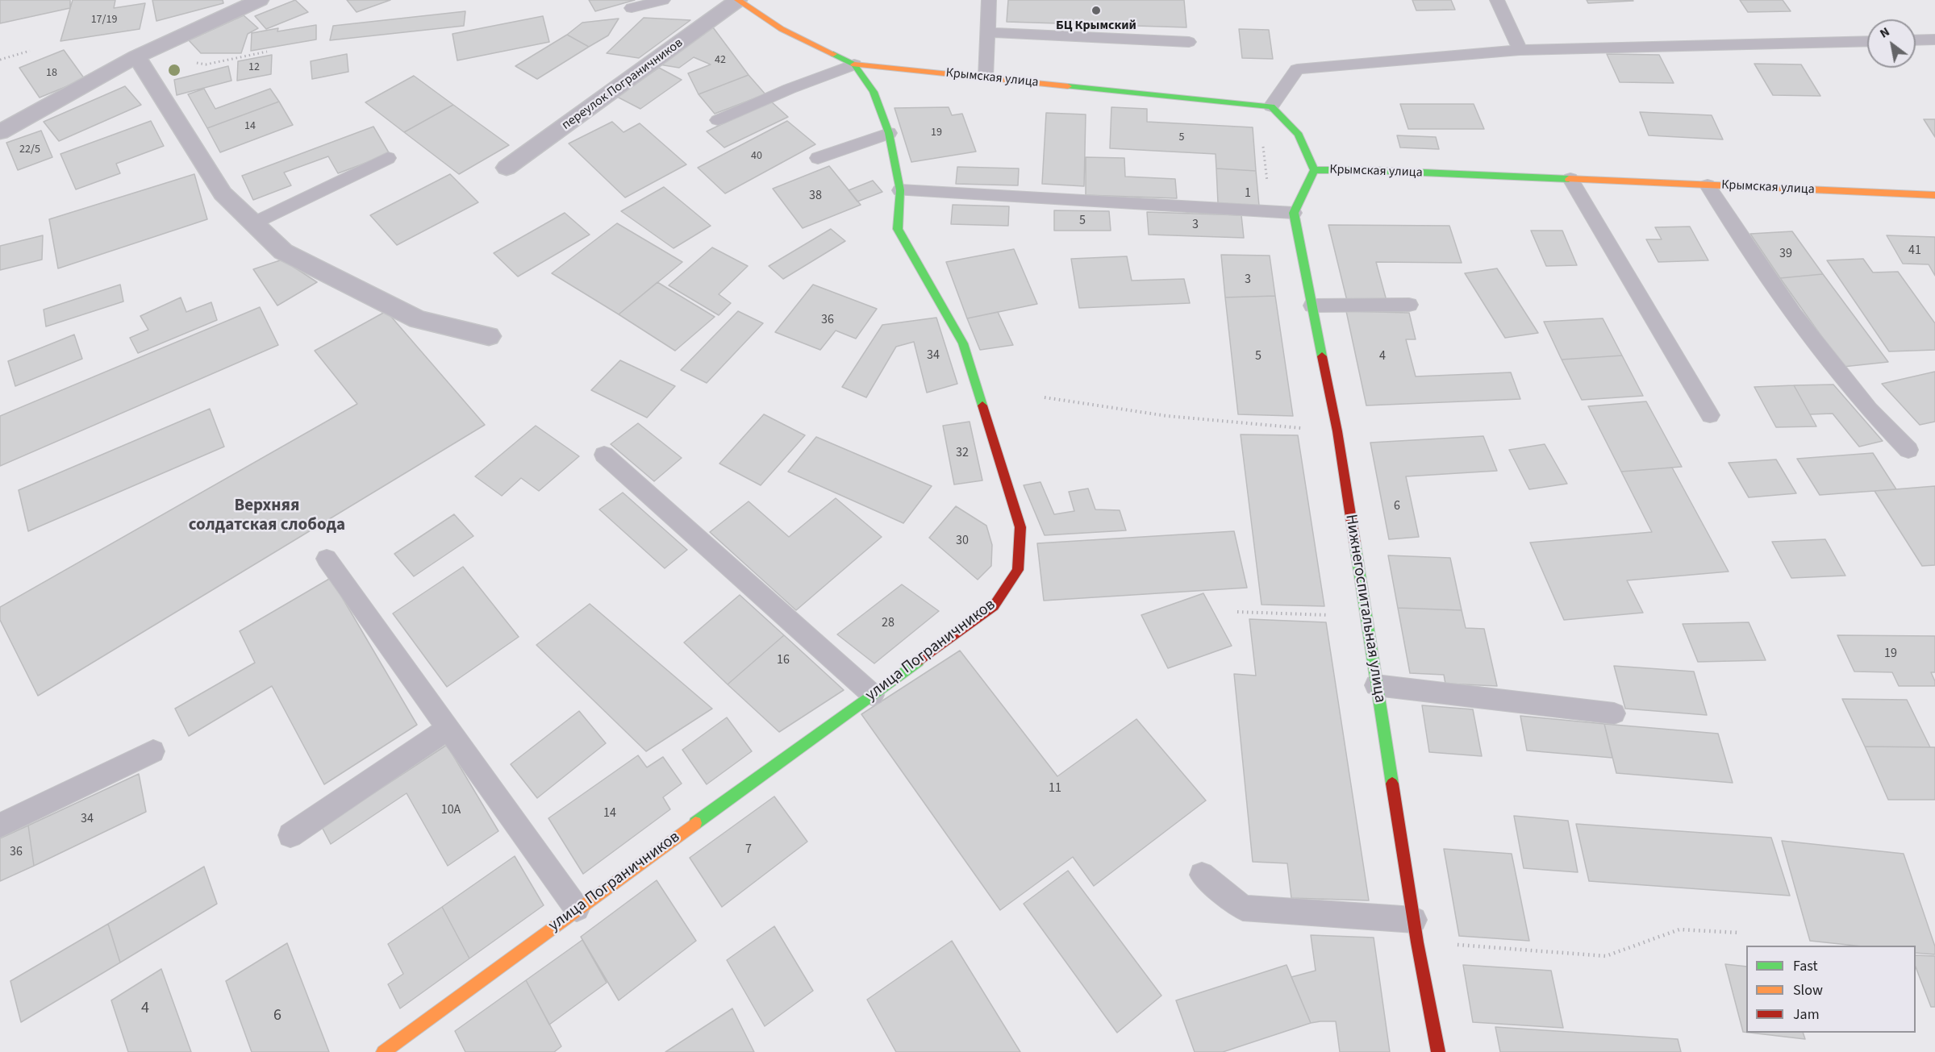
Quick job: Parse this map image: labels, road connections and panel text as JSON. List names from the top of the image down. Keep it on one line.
{"streets":{"street":["Крымская улица","переулок Пограничников","Нижнегоспитальная улица","улица Пограничников"]},"crossings":[["Крымская улица","улица Пограничников"],["переулок Пограничников","улица Пограничников"]],"districts":["Верхняя солдатская слобода"],"places":["БЦ Крымский"],"house_numbers":["17/19","42","12","18","14","19","5","22/5","40","1","38","5","3","41","39","3","36","34","5","4","32","6","30","28","19","16","11","10А","14","34","7","36","4","6"],"legend":["Fast","Slow","Jam"],"north":"top left"}
